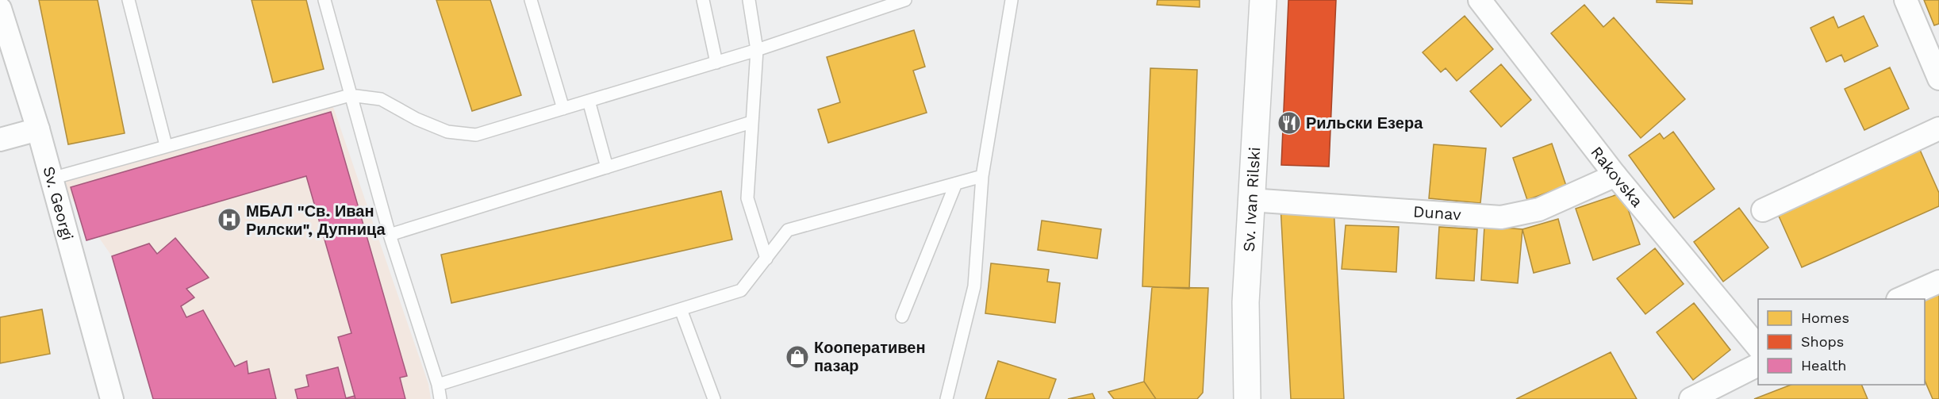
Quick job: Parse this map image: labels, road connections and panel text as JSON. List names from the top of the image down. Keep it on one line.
{"streets":{"street":["Rakovska","Sv. Ivan Rilski","Sv. Georgi","Dunav"]},"crossings":[["Rakovska","Dunav"],["Sv. Ivan Rilski","Dunav"]],"places":{"restaurant":["Рильски Езера"],"hospital":["МБАЛ \"Св. Иван Рилски\", Дупница"],"shop":["Кооперативен пазар"]},"legend":["Homes","Shops","Health"]}
